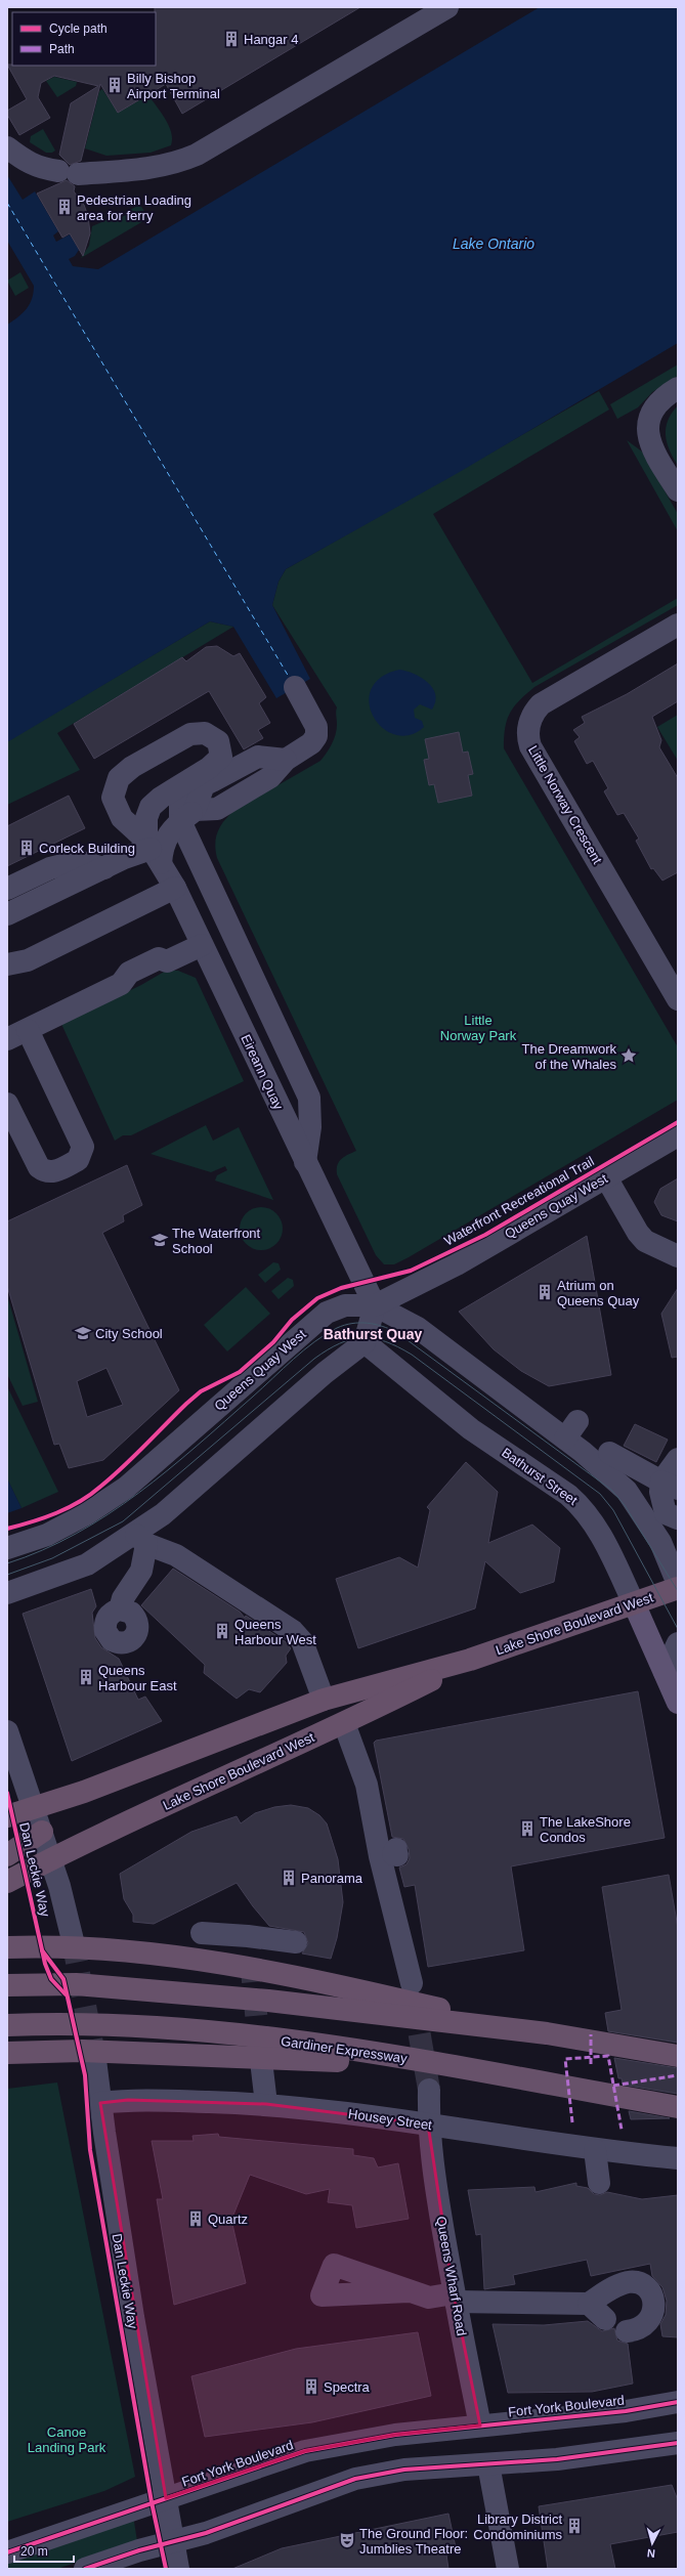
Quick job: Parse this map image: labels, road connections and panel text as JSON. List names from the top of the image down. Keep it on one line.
{"streets":{"highway":["Lake Shore Boulevard West","Gardiner Expressway"],"main road":["Bathurst Street"],"street":["Little Norway Crescent","Eireann Quay","Queens Quay West","Dan Leckie Way","Housey Street","Queens Wharf Road","Fort York Boulevard"],"cycle path":["Waterfront Recreational Trail"]},"crossings":[["Eireann Quay","Queens Quay West"],["Bathurst Street","Lake Shore Boulevard West"],["Lake Shore Boulevard West","Dan Leckie Way"],["Dan Leckie Way","Housey Street"],["Dan Leckie Way","Fort York Boulevard"],["Housey Street","Queens Wharf Road"],["Queens Wharf Road","Fort York Boulevard"]],"districts":["Bathurst Quay"],"water":["Lake Ontario"],"parks":["Little Norway Park","Canoe Landing Park"],"places":{"building":["Hangar 4","Billy Bishop Airport Terminal","Pedestrian Loading area for ferry","Corleck Building","Atrium on Queens Quay","Queens Harbour West","Queens Harbour East","The LakeShore Condos","Panorama","Quartz","Spectra","Library District Condominiums"],"place":["The Dreamwork of the Whales"],"school or university":["The Waterfront School","City School"],"theatre":["The Ground Floor: Jumblies Theatre"]},"legend":["Cycle path","Path"],"scale_bar":"20 m","north":"bottom"}
